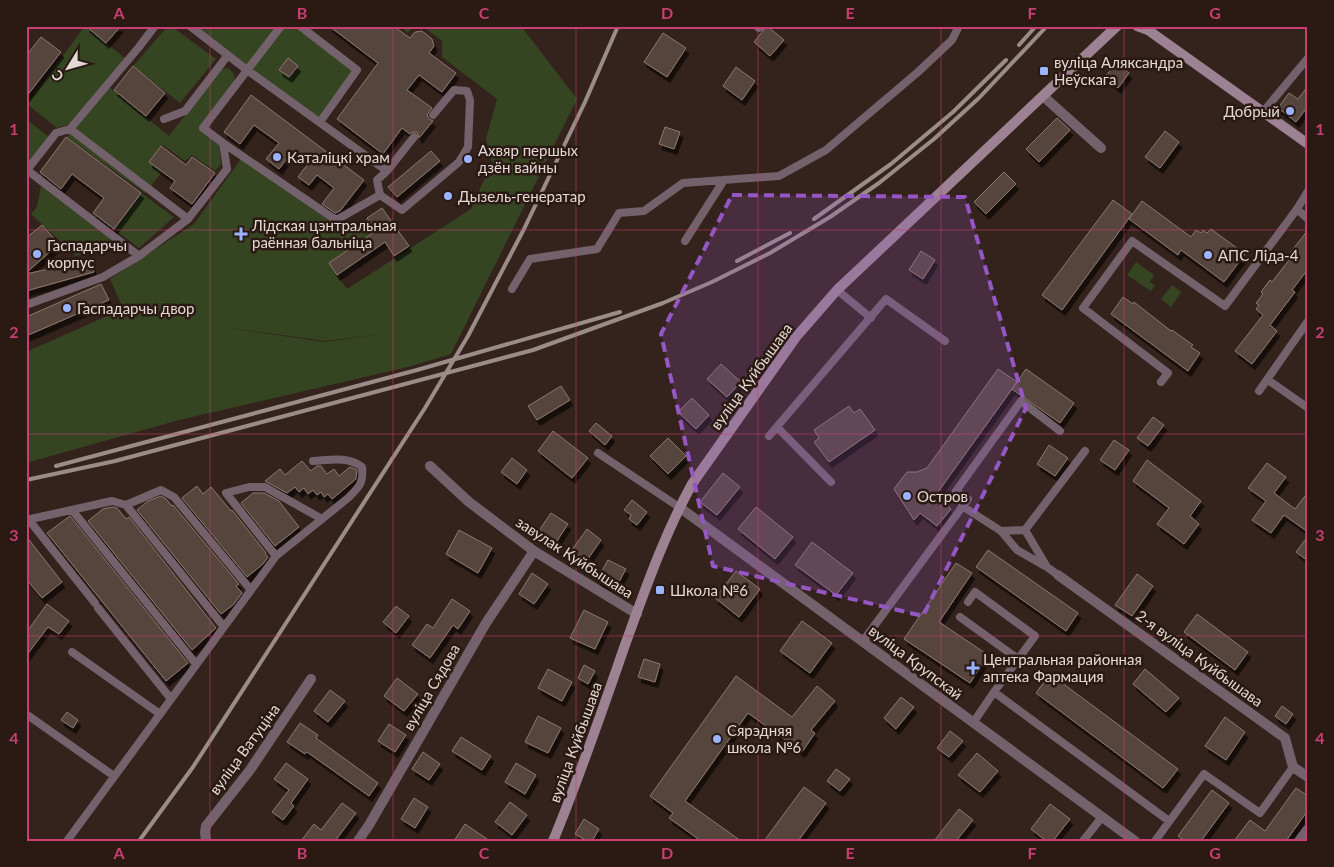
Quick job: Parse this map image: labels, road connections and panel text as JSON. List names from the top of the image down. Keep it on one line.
{"streets":{"main road":["вуліца Куйбышава"],"street":["завулак Куйбышава","2-я вуліца Куйбышава","вуліца Крупскай","вуліца Сядова","вуліца Ватуціна"]},"crossings":[["вуліца Куйбышава","завулак Куйбышава"],["вуліца Куйбышава","вуліца Крупскай"],["завулак Куйбышава","вуліца Сядова"]],"places":{"transit":["вуліца Аляксандра Неўскага","Школа №6"],"other":["Добрый","Каталіцкі храм","Ахвяр першых дзён вайны","Дызель-генератар","Гаспадарчы корпус","АПС Ліда-4","Гаспадарчы двор","Остров","Сярэдняя школа №6"],"health":["Лідская цэнтральная раённая бальніца","Центральная районная аптека Фармация"]},"north":"bottom left","grid":{"columns":["A","B","C","D","E","F","G"],"rows":["1","2","3","4"]}}
